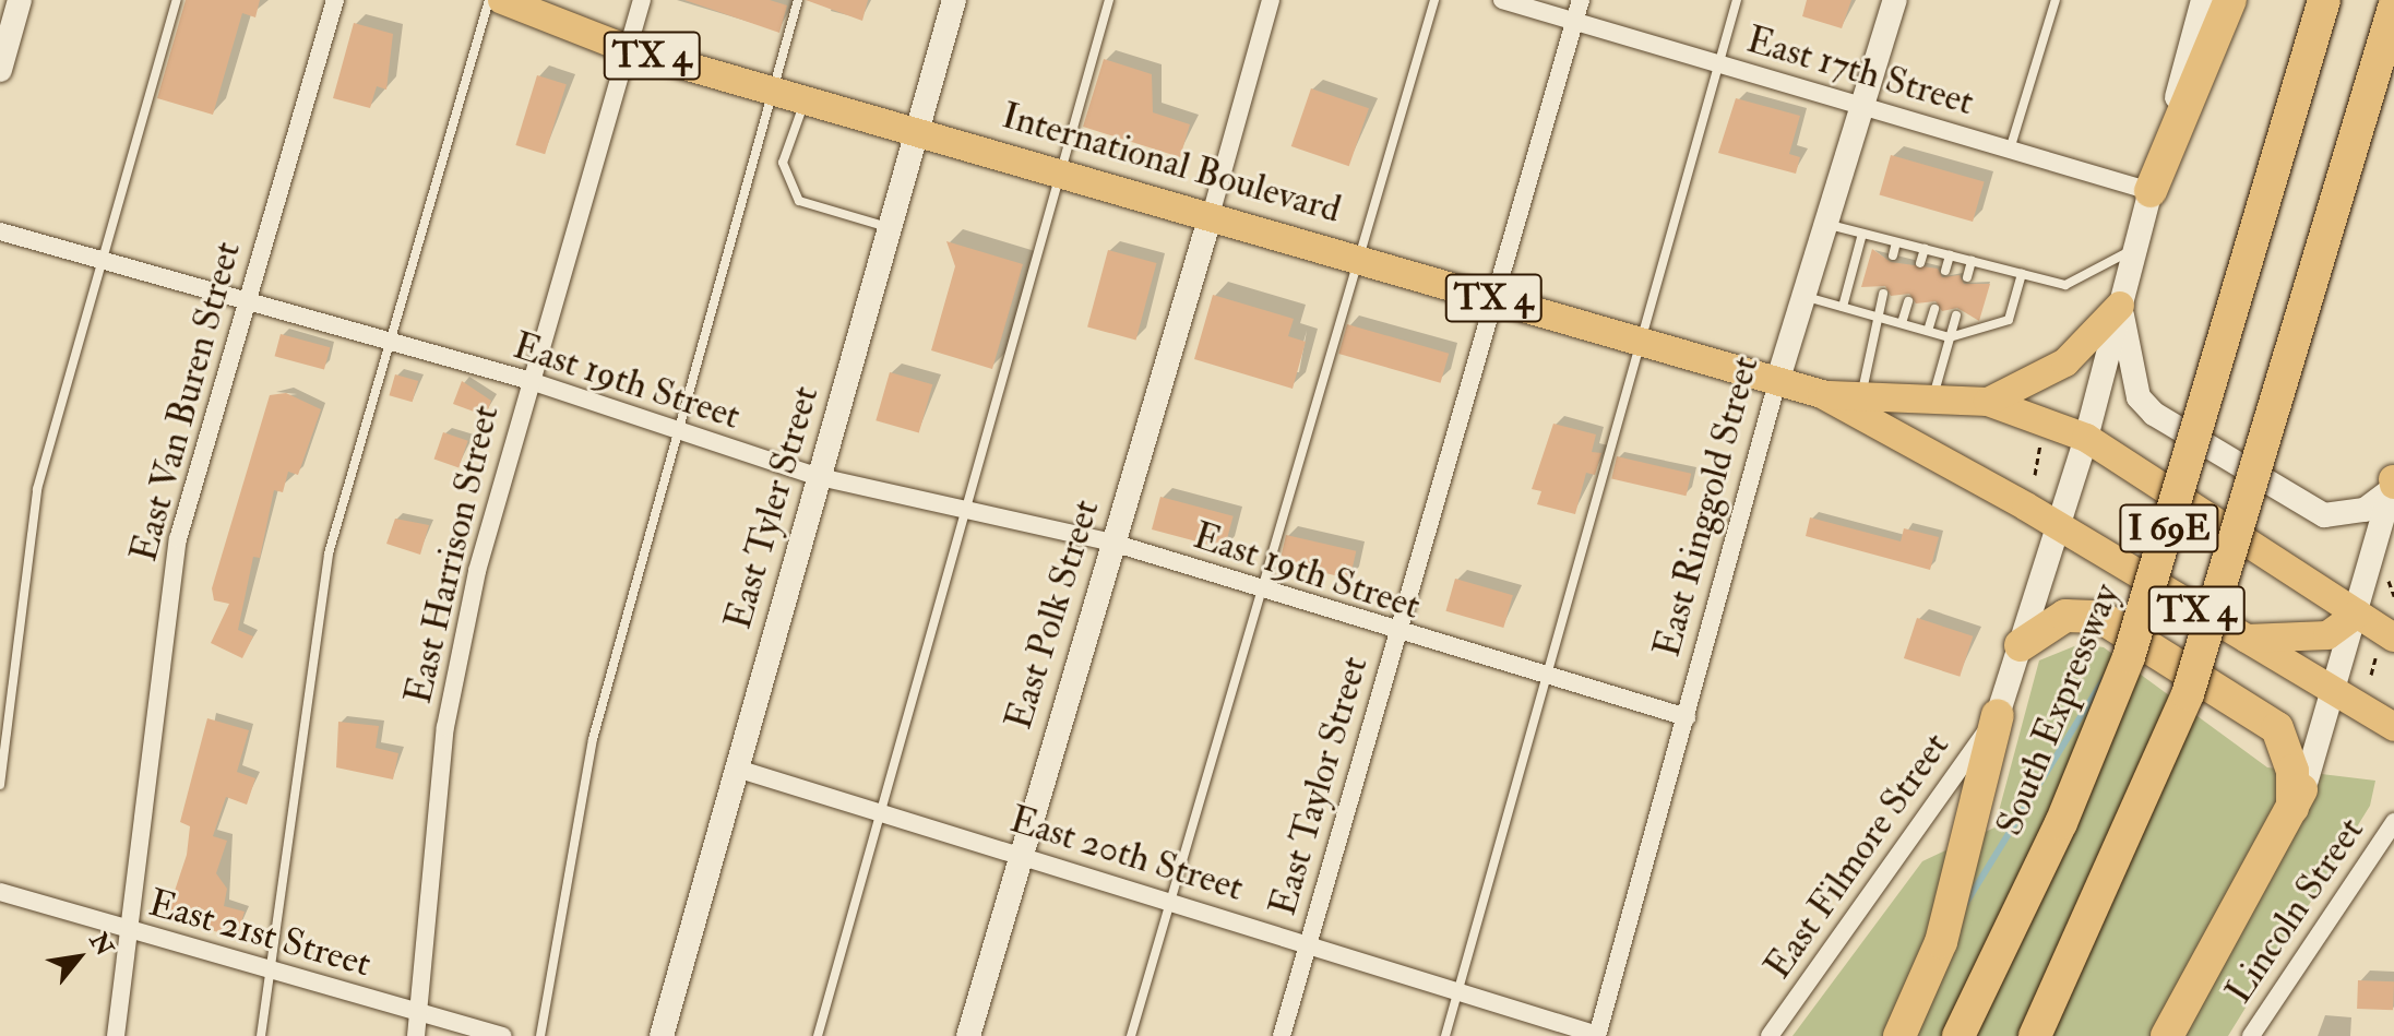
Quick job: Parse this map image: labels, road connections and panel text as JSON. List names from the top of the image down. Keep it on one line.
{"streets":{"highway":["I 69E","South Expressway"],"main road":["TX 4","International Boulevard"],"street":["East 17th Street","East 19th Street","East Van Buren Street","East Ringgold Street","East Tyler Street","East Harrison Street","East Polk Street","East Taylor Street","East 20th Street","East Filmore Street","Lincoln Street","East 21st Street"]},"crossings":[["East 17th Street","East Ringgold Street"],["East 17th Street","South Expressway"],["East 17th Street","East Taylor Street"],["International Boulevard","East Ringgold Street"],["International Boulevard","East Tyler Street"],["International Boulevard","East Harrison Street"],["International Boulevard","East Polk Street"],["International Boulevard","South Expressway"],["International Boulevard","East Taylor Street"],["East 19th Street","East Van Buren Street"],["East 19th Street","East Ringgold Street"],["East 19th Street","East Tyler Street"],["East 19th Street","East Harrison Street"],["East 19th Street","East Polk Street"],["East 19th Street","East Taylor Street"],["East Van Buren Street","East 21st Street"],["East Ringgold Street","East 20th Street"],["East Tyler Street","East 20th Street"],["East Harrison Street","East 21st Street"],["East Polk Street","East 20th Street"],["South Expressway","East Filmore Street"],["East Taylor Street","East 20th Street"]],"north":"top right"}
